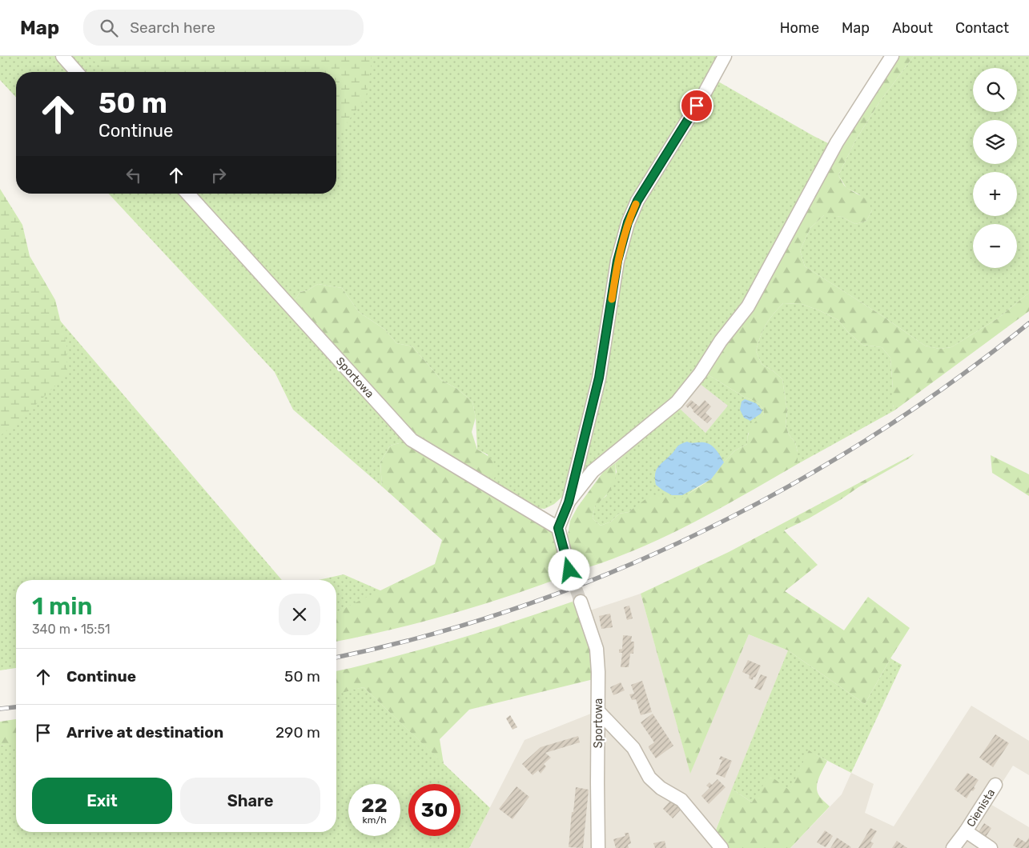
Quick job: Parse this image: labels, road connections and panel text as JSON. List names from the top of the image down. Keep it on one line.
{"streets":{"street":["Sportowa","Cienista"]},"page":{"header":"Map","search":"Search here","nav":["Home","Map","About","Contact"],"map_buttons":["+","−"],"turn":["50 m","Continue"],"heading":["1 min","340 m · 15:51"],"list":[{"name":"Continue","value":"50 m"},{"name":"Arrive at destination","value":"290 m"}],"buttons":["Exit","Share"],"speed":"22 km/h","limit":"30"}}
